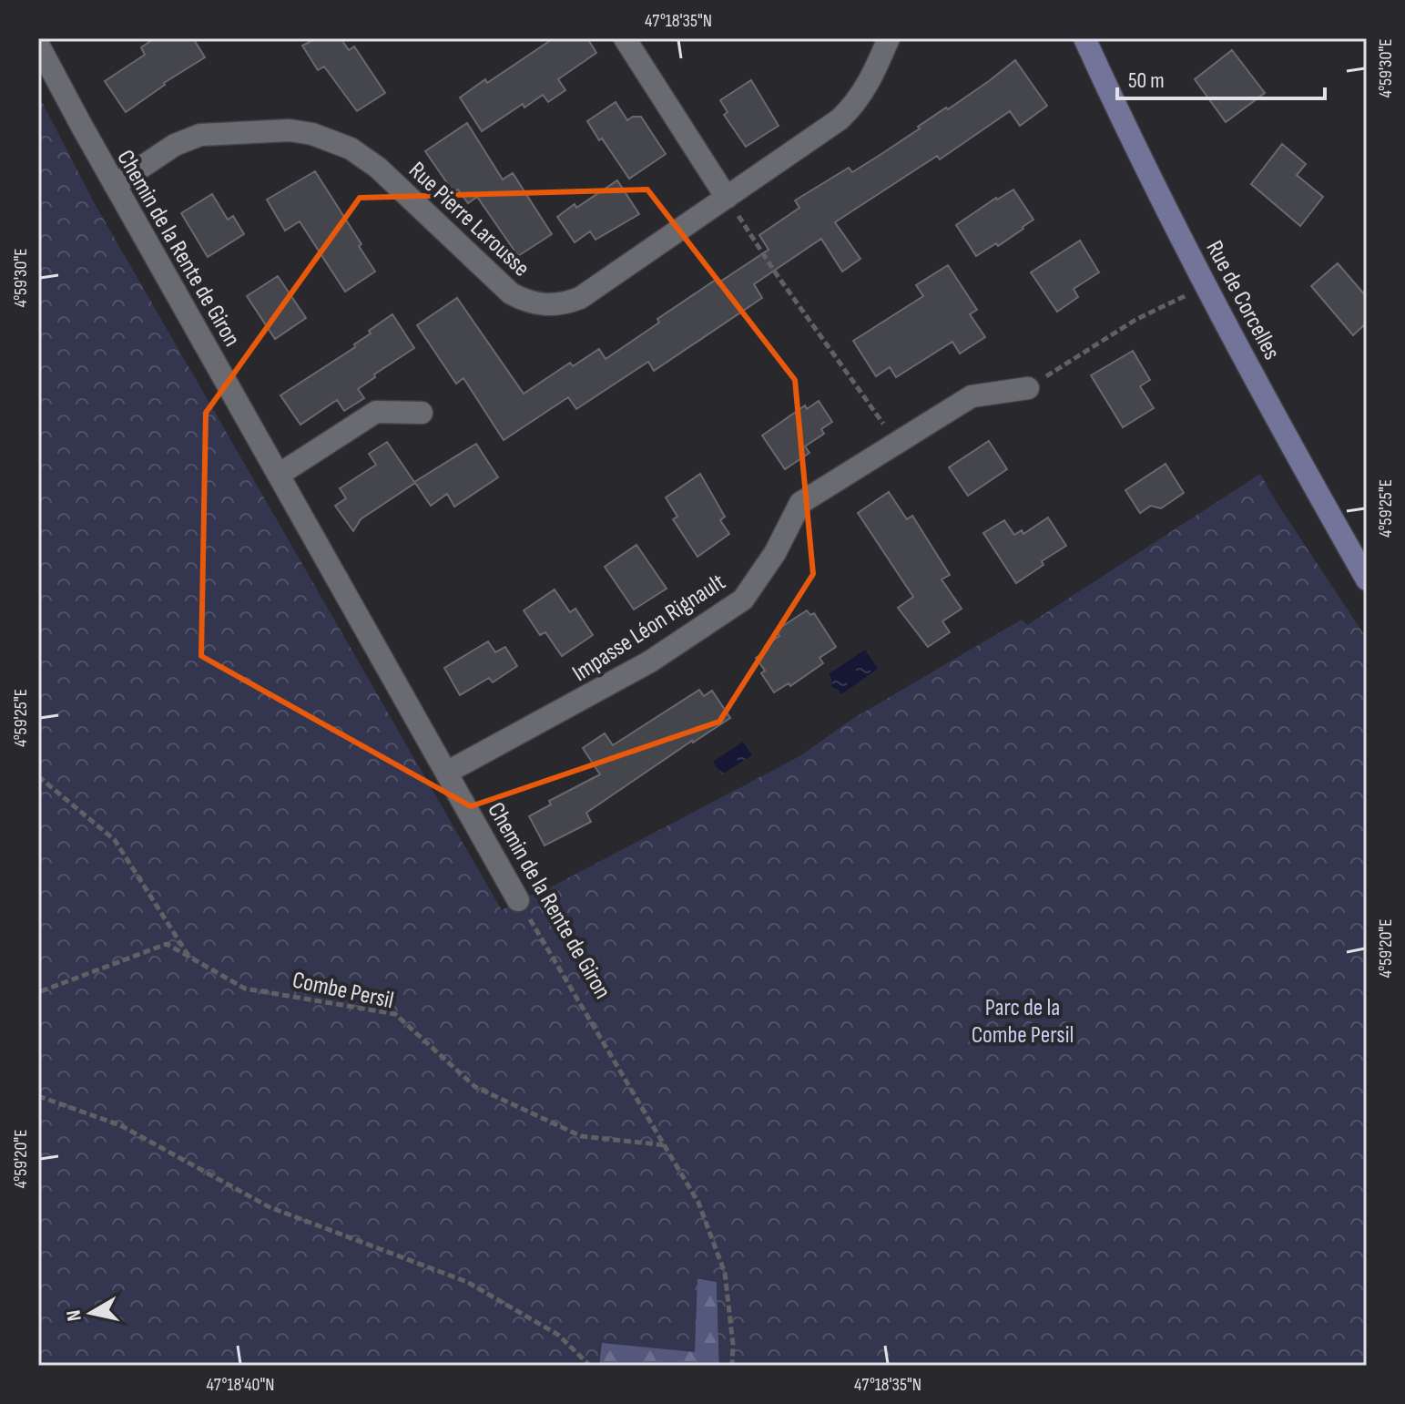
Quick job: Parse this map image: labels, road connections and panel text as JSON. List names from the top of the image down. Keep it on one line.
{"streets":{"main road":["Rue de Corcelles"],"street":["Rue Pierre Larousse","Chemin de la Rente de Giron","Impasse Léon Rignault"],"path":["Combe Persil"]},"crossings":[["Rue Pierre Larousse","Chemin de la Rente de Giron"],["Chemin de la Rente de Giron","Impasse Léon Rignault"],["Chemin de la Rente de Giron","Combe Persil"]],"parks":["Parc de la Combe Persil"],"scale_bar":"50 m","north":"left","coordinates":["47°18'35\"N","4°59'30\"E","4°59'25\"E","4°59'20\"E","47°18'40\"N"]}
